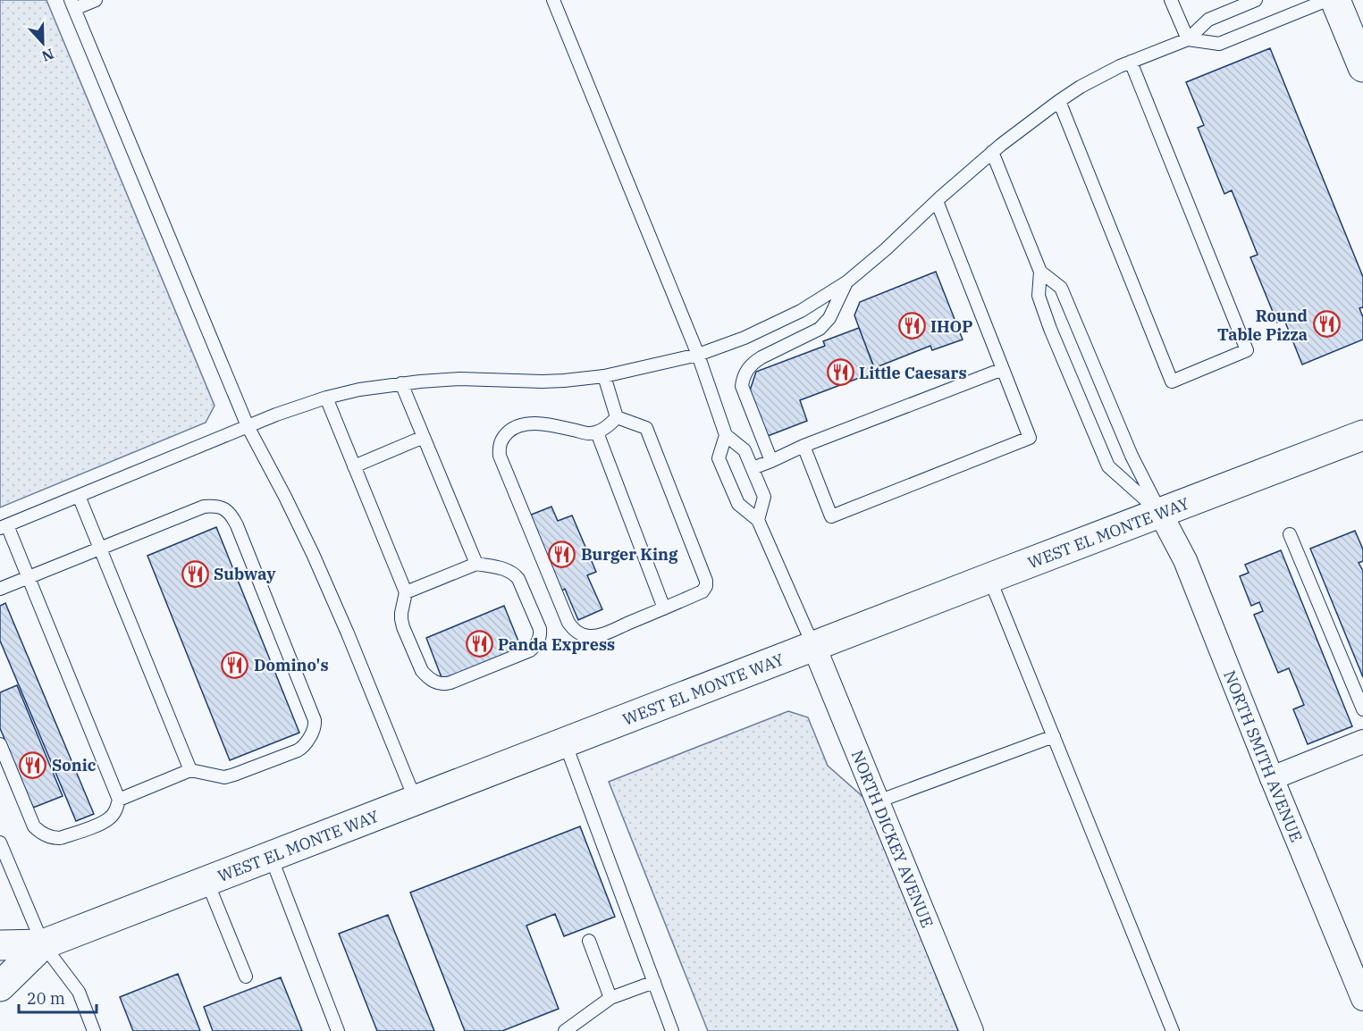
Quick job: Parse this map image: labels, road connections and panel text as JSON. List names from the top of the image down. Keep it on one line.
{"streets":{"main road":["WEST EL MONTE WAY"],"street":["NORTH SMITH AVENUE","NORTH DICKEY AVENUE"]},"crossings":[["WEST EL MONTE WAY","NORTH SMITH AVENUE"],["WEST EL MONTE WAY","NORTH DICKEY AVENUE"]],"places":{"restaurant":["Round Table Pizza","IHOP","Little Caesars","Burger King","Subway","Panda Express","Domino's","Sonic"]},"scale_bar":"20 m","north":"bottom"}
